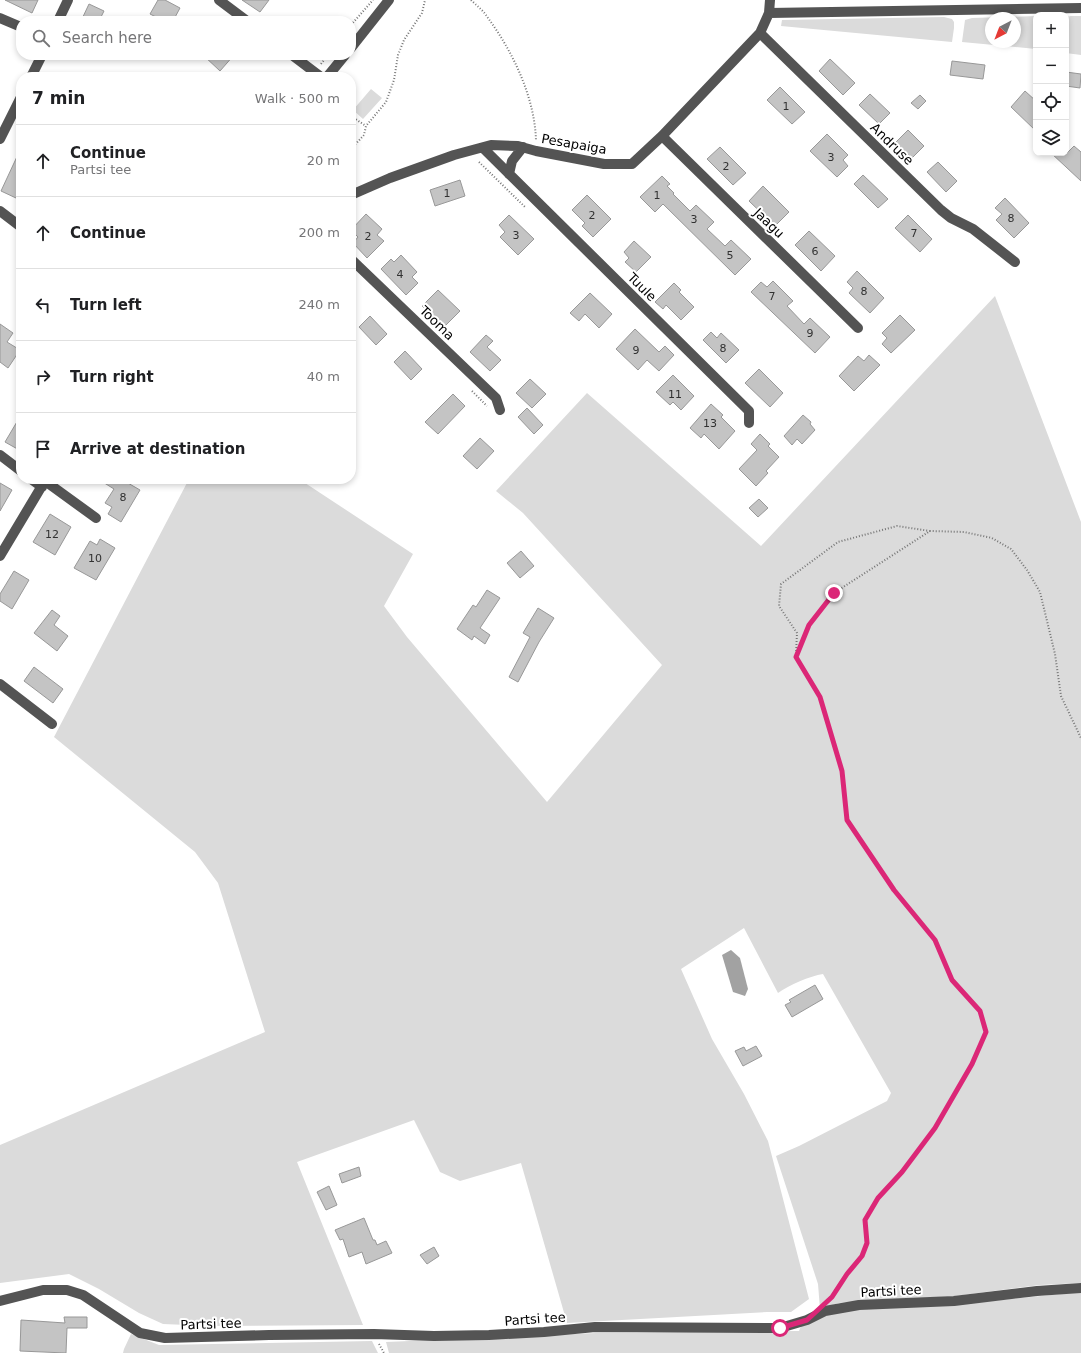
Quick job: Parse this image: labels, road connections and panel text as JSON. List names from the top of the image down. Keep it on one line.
{"streets":{"street":["Pesapaiga","Andruse","Jaagu","Tuule","Tooma","Partsi tee"]},"crossings":[["Pesapaiga","Andruse"],["Pesapaiga","Jaagu"],["Pesapaiga","Tuule"]],"house_numbers":["1","3","2","1","1","2","8","3","7","3","2","6","5","4","8","7","9","8","9","11","13","8","12","10"],"north":"bottom left","page":{"map_buttons":["+","−"],"search":"Search here","heading":["7 min","Walk · 500 m"],"list":[["Continue","Partsi tee","20 m"],["Continue","200 m"],["Turn left","240 m"],["Turn right","40 m"],"Arrive at destination"]}}
